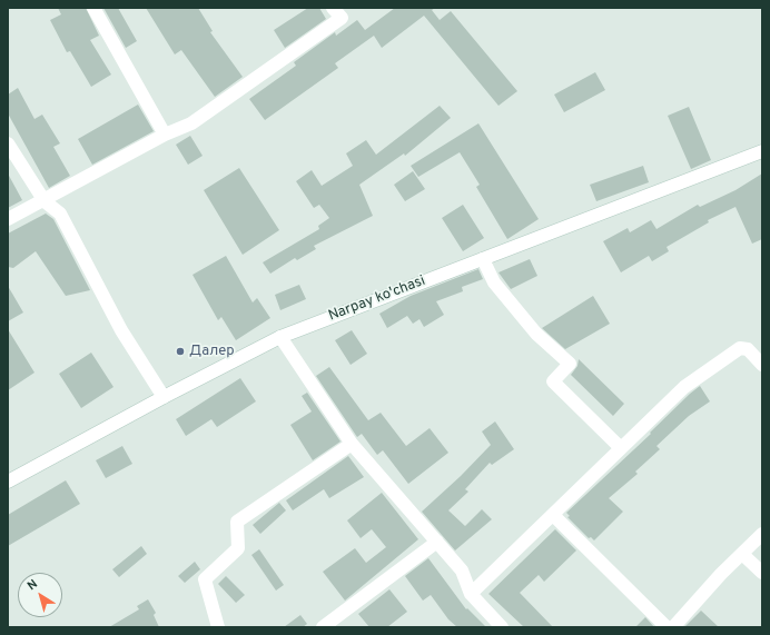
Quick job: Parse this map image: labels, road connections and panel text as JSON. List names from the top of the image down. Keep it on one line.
{"streets":{"street":["Narpay ko'chasi"]},"places":["Далер"],"north":"top left"}
